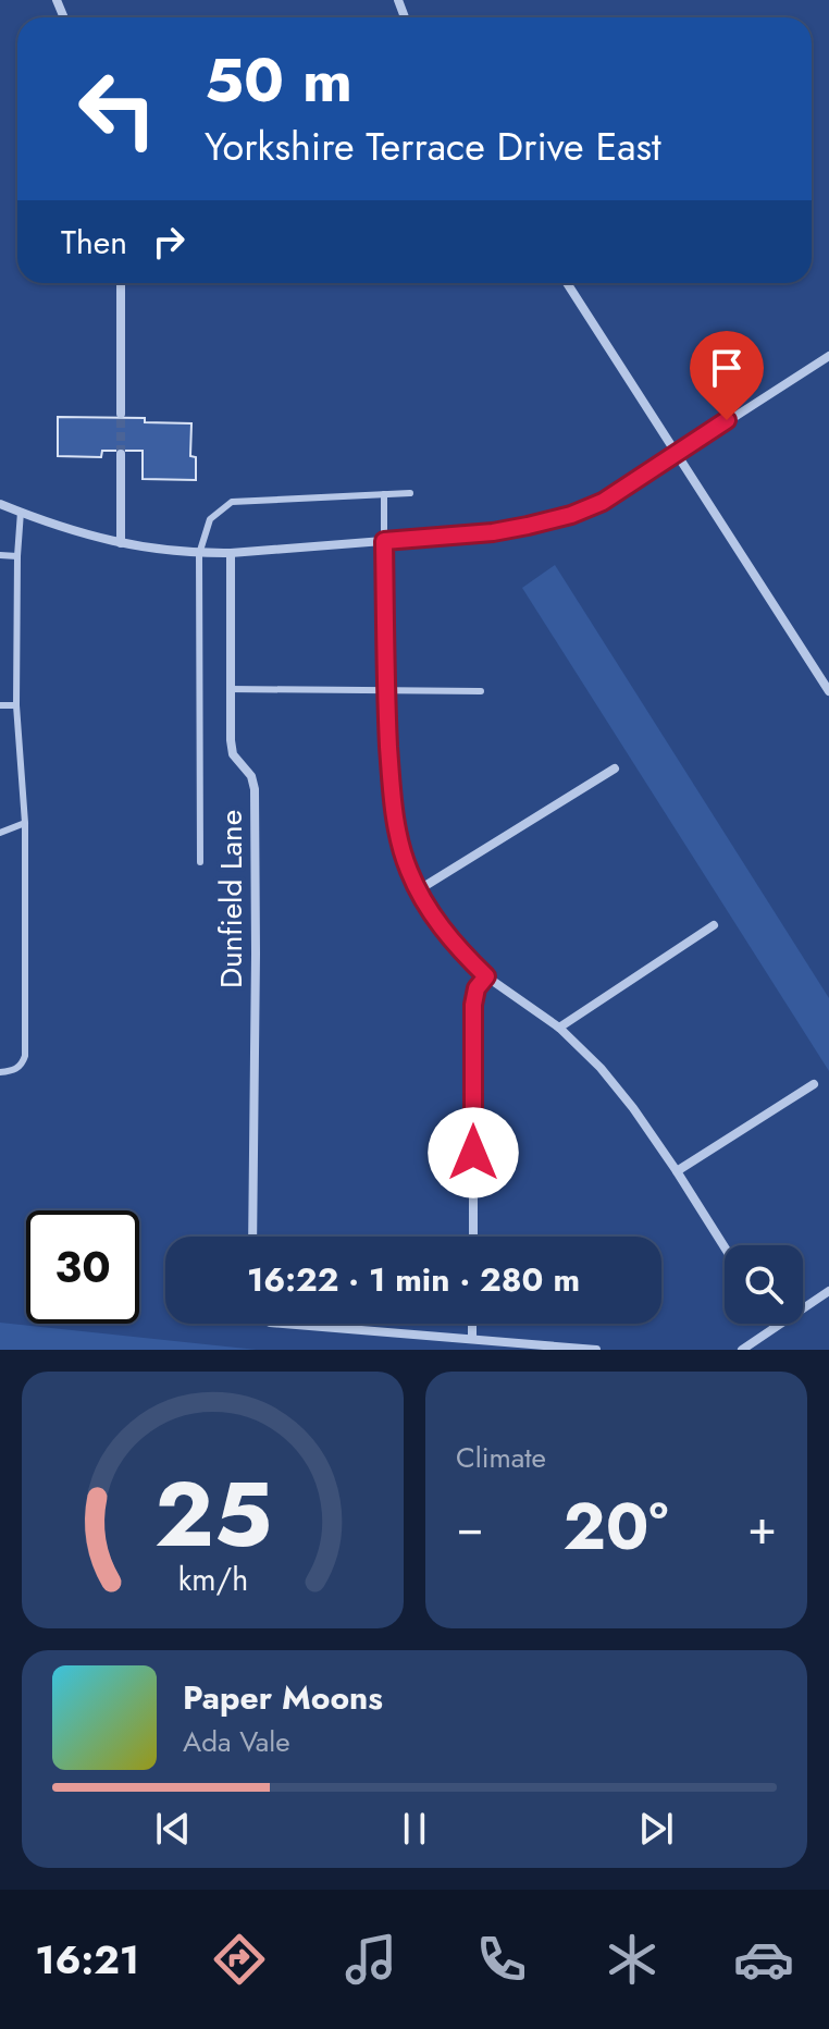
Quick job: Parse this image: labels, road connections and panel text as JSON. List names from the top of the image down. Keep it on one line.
{"streets":{"street":["Dunfield Lane"]},"page":{"turn":["50 m","Yorkshire Terrace Drive East"],"then":"Then","limit":"30","trip":"16:22 · 1 min · 280 m","tile":"Climate","heat":["−","20°","+"],"song":["Paper Moons","Ada Vale"],"tabs":"16:21","gauge":["25","km/h"]}}
